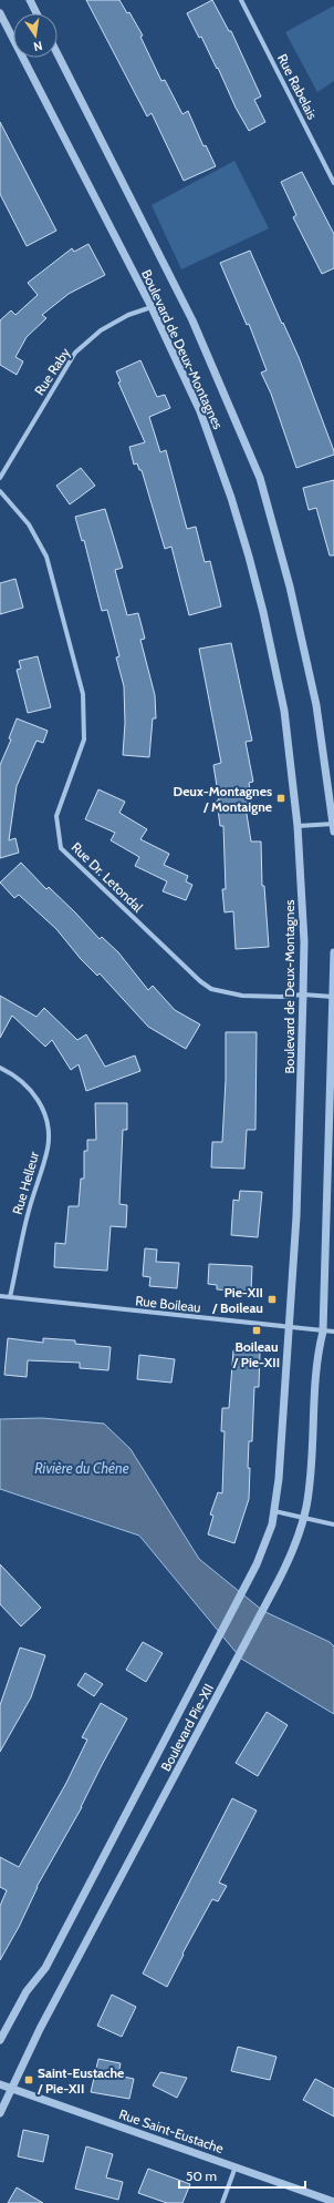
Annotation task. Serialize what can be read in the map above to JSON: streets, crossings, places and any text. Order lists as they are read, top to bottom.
{
  "streets": {
    "street": [
      "Rue Rabelais",
      "Boulevard de Deux-Montagnes",
      "Rue Raby",
      "Rue Dr. Letondal",
      "Rue Helleur",
      "Rue Boileau",
      "Boulevard Pie-XII",
      "Rue Saint-Eustache"
    ]
  },
  "crossings": [
    ["Boulevard de Deux-Montagnes", "Rue Raby"],
    ["Boulevard de Deux-Montagnes", "Rue Dr. Letondal"],
    ["Boulevard de Deux-Montagnes", "Rue Boileau"],
    ["Boulevard de Deux-Montagnes", "Boulevard Pie-XII"],
    ["Rue Helleur", "Rue Boileau"],
    ["Rue Boileau", "Boulevard Pie-XII"],
    ["Boulevard Pie-XII", "Rue Saint-Eustache"]
  ],
  "water": ["Rivière du Chêne"],
  "places": {
    "transit": [
      "Deux-Montagnes / Montaigne",
      "Pie-XII / Boileau",
      "Boileau / Pie-XII",
      "Saint-Eustache / Pie-XII"
    ]
  },
  "scale_bar": "50 m",
  "north": "bottom"
}
